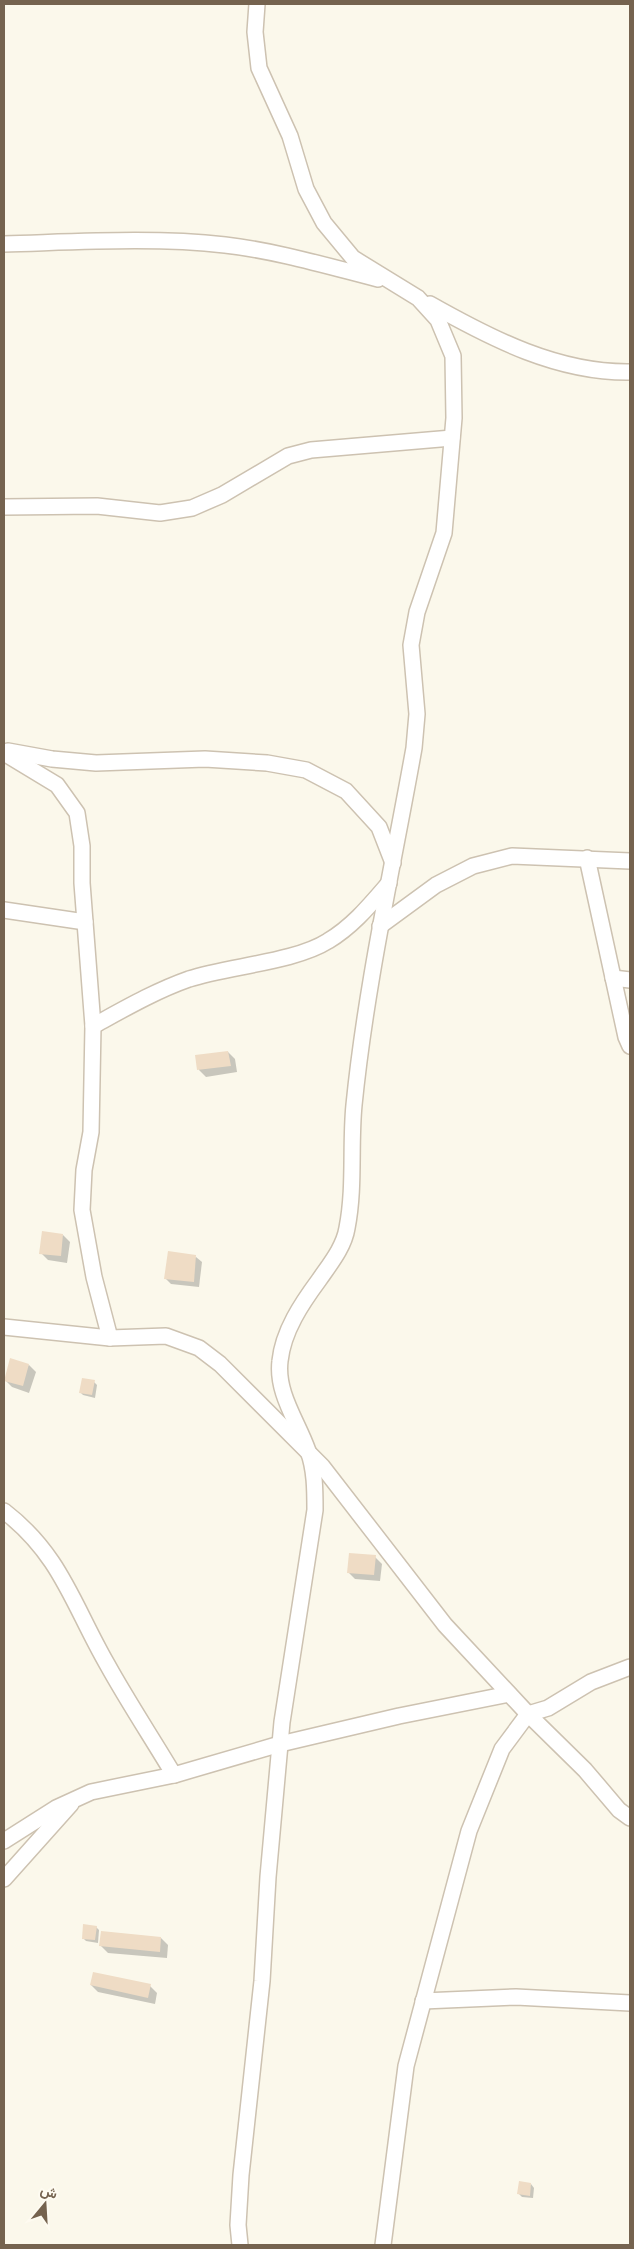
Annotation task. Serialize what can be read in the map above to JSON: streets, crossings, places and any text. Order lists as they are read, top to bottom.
{
  "north": "top"
}
